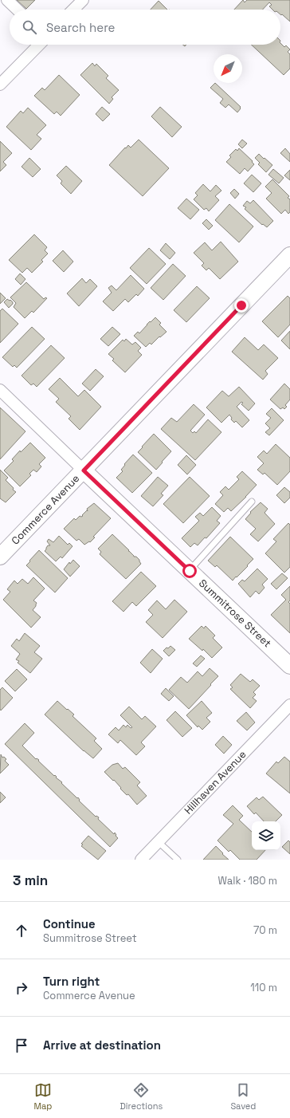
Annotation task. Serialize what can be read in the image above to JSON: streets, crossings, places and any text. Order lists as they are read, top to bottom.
{
  "streets": {
    "street": ["Commerce Avenue", "Summitrose Street", "Hillhaven Avenue"]
  },
  "crossings": [
    ["Commerce Avenue", "Summitrose Street"]
  ],
  "north": "bottom left",
  "page": {
    "search": "Search here",
    "heading": ["3 min", "Walk · 180 m"],
    "list": [
      ["Continue", "Summitrose Street", "70 m"],
      ["Turn right", "Commerce Avenue", "110 m"],
      "Arrive at destination"
    ],
    "nav": ["Map", "Directions", "Saved"]
  }
}
